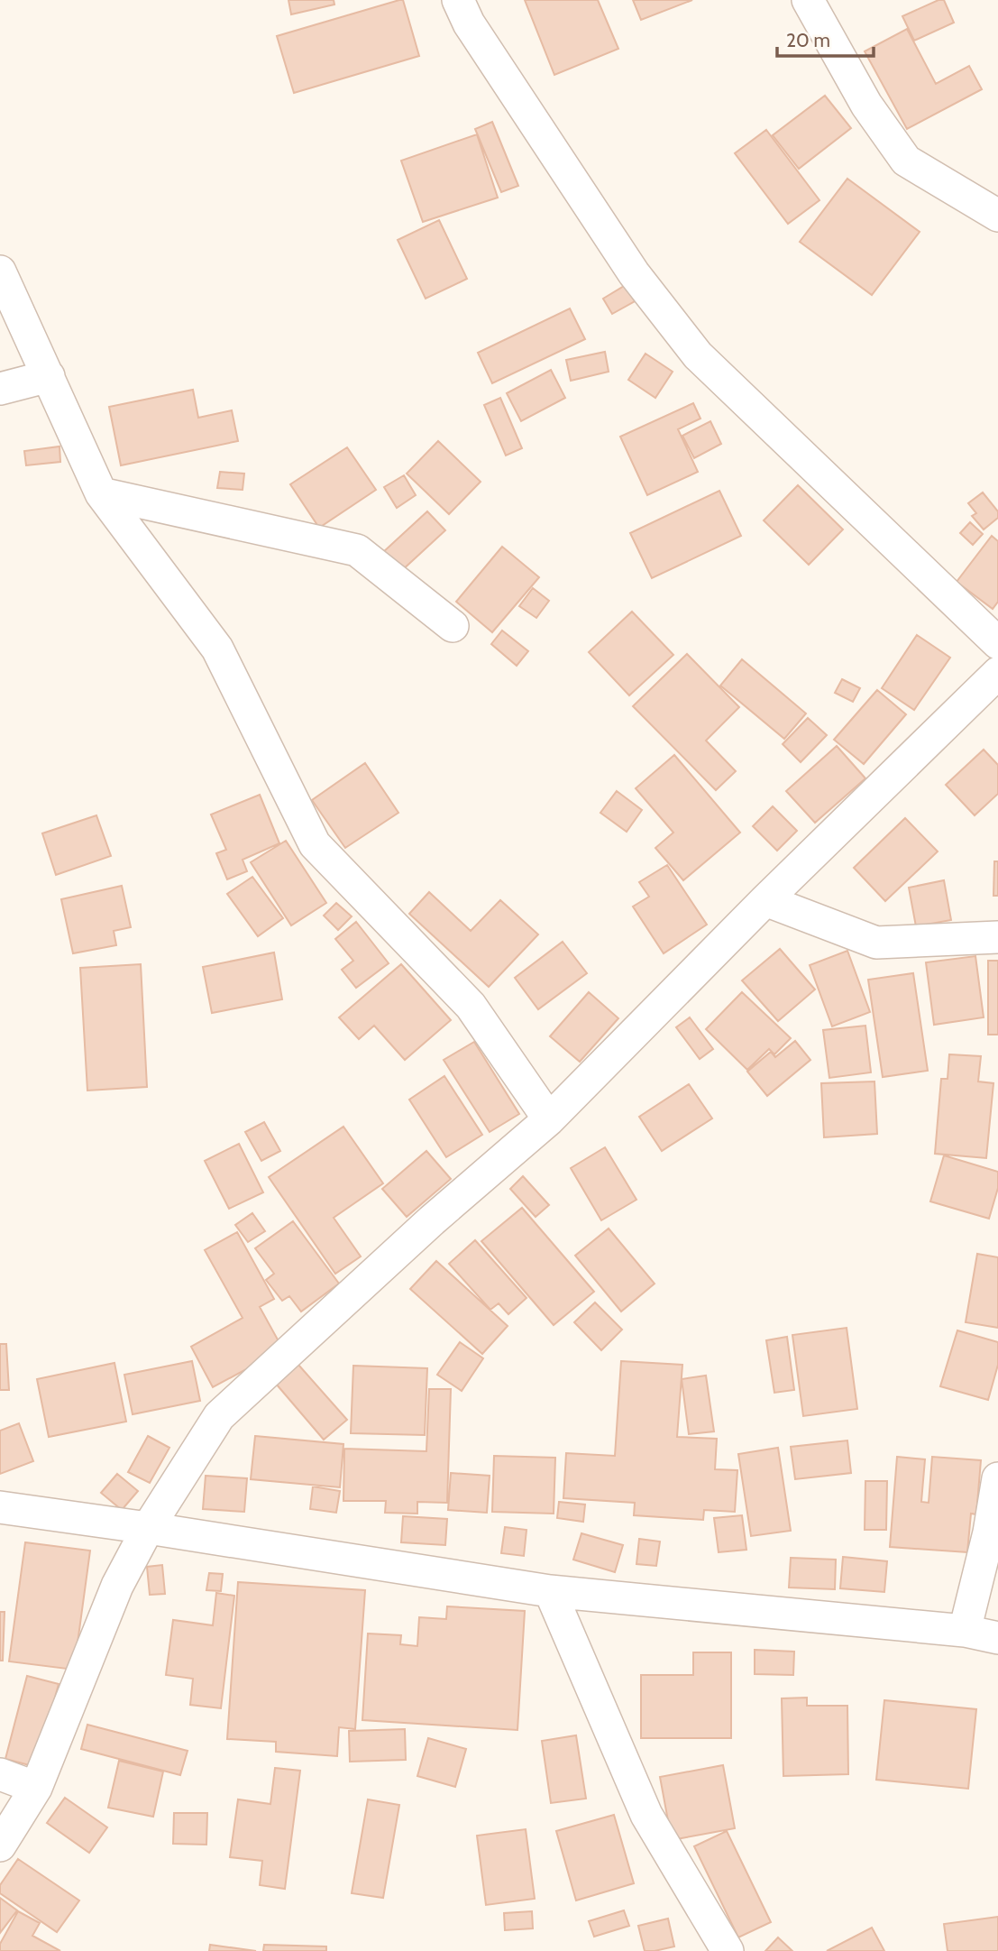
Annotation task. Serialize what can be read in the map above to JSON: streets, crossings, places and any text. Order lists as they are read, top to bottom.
{
  "scale_bar": "20 m"
}
